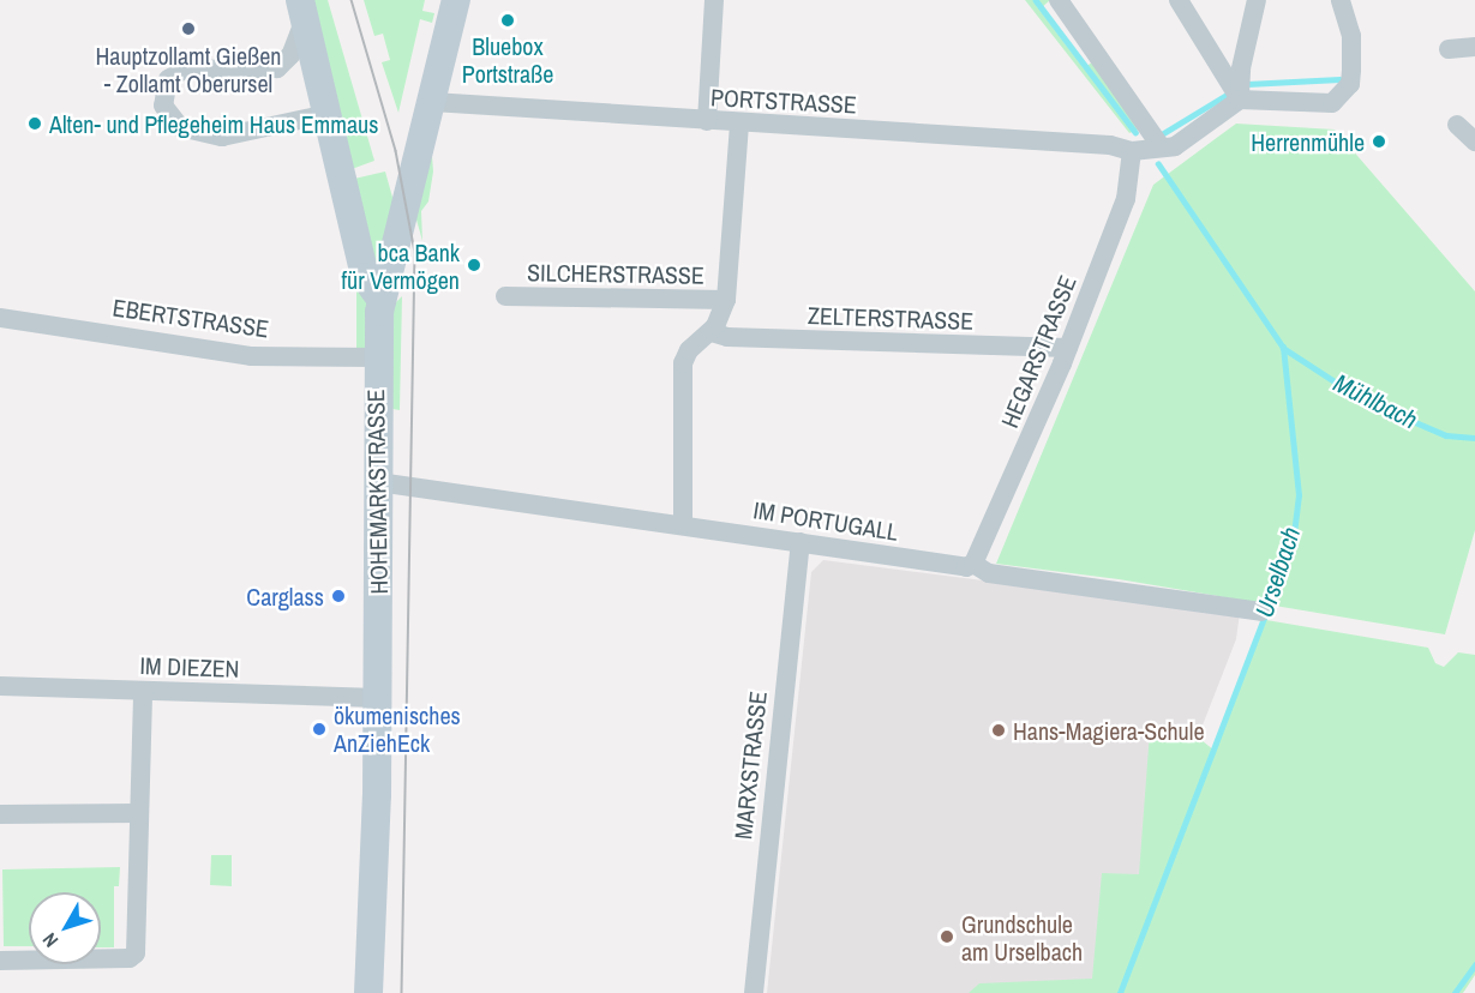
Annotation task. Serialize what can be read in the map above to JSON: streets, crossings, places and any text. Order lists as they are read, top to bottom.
{
  "streets": {
    "street": [
      "PORTSTRASSE",
      "SILCHERSTRASSE",
      "EBERTSTRASSE",
      "ZELTERSTRASSE",
      "HEGARSTRASSE",
      "HOHEMARKSTRASSE",
      "IM PORTUGALL",
      "IM DIEZEN",
      "MARXSTRASSE"
    ]
  },
  "crossings": [
    ["PORTSTRASSE", "SILCHERSTRASSE"],
    ["PORTSTRASSE", "HEGARSTRASSE"],
    ["PORTSTRASSE", "HOHEMARKSTRASSE"],
    ["SILCHERSTRASSE", "ZELTERSTRASSE"],
    ["SILCHERSTRASSE", "IM PORTUGALL"],
    ["EBERTSTRASSE", "HOHEMARKSTRASSE"],
    ["ZELTERSTRASSE", "HEGARSTRASSE"],
    ["HEGARSTRASSE", "IM PORTUGALL"],
    ["HOHEMARKSTRASSE", "IM PORTUGALL"],
    ["HOHEMARKSTRASSE", "IM DIEZEN"],
    ["IM PORTUGALL", "MARXSTRASSE"]
  ],
  "water": ["Mühlbach", "Urselbach"],
  "places": [
    "Bluebox Portstraße",
    "Hauptzollamt Gießen - Zollamt Oberursel",
    "Alten- und Pflegeheim Haus Emmaus",
    "Herrenmühle",
    "bca Bank für Vermögen",
    "Carglass",
    "ökumenisches AnZiehEck",
    "Hans-Magiera-Schule",
    "Grundschule am Urselbach"
  ],
  "north": "bottom left"
}
